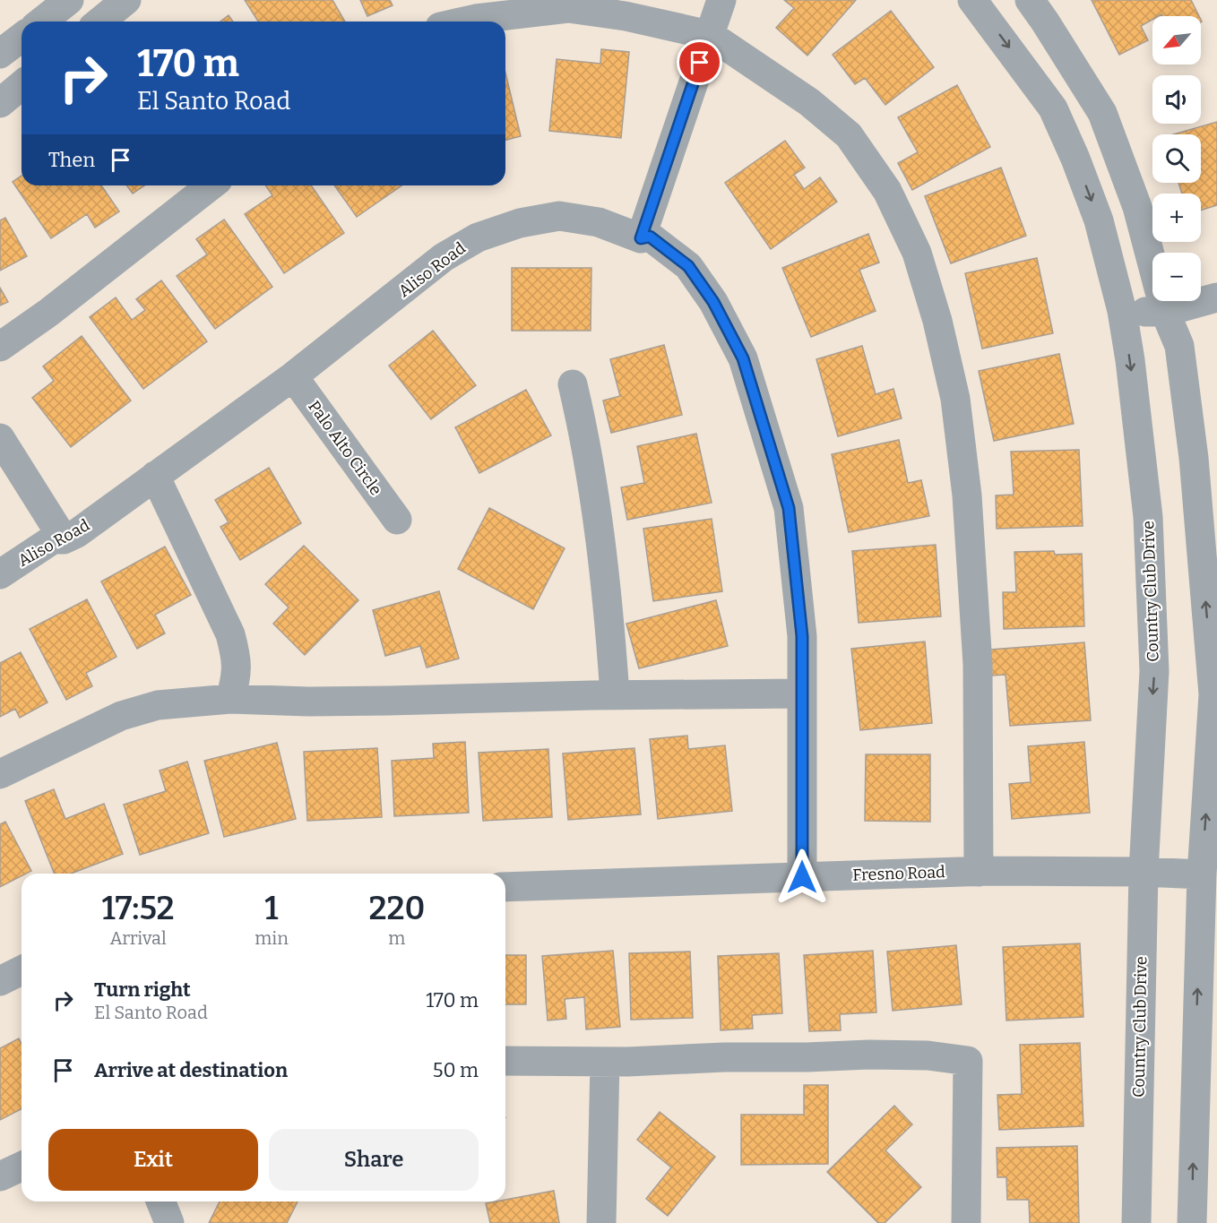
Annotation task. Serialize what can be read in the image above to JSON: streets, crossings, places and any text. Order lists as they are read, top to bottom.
{
  "streets": {
    "street": [
      "Aliso Road",
      "Palo Alto Circle",
      "Country Club Drive",
      "Fresno Road"
    ]
  },
  "crossings": [
    ["Aliso Road", "Palo Alto Circle"],
    ["Aliso Road", "Fresno Road"],
    ["Country Club Drive", "Fresno Road"]
  ],
  "north": "bottom left",
  "page": {
    "map_buttons": ["+", "−"],
    "turn": ["170 m", "El Santo Road"],
    "then": "Then",
    "eta": [
      "17:52",
      "Arrival",
      "1",
      "min",
      "220",
      "m"
    ],
    "list": [
      {
        "name": "Turn right",
        "note": "El Santo Road",
        "value": "170 m"
      },
      {
        "name": "Arrive at destination",
        "value": "50 m"
      }
    ],
    "buttons": ["Exit", "Share"]
  }
}
